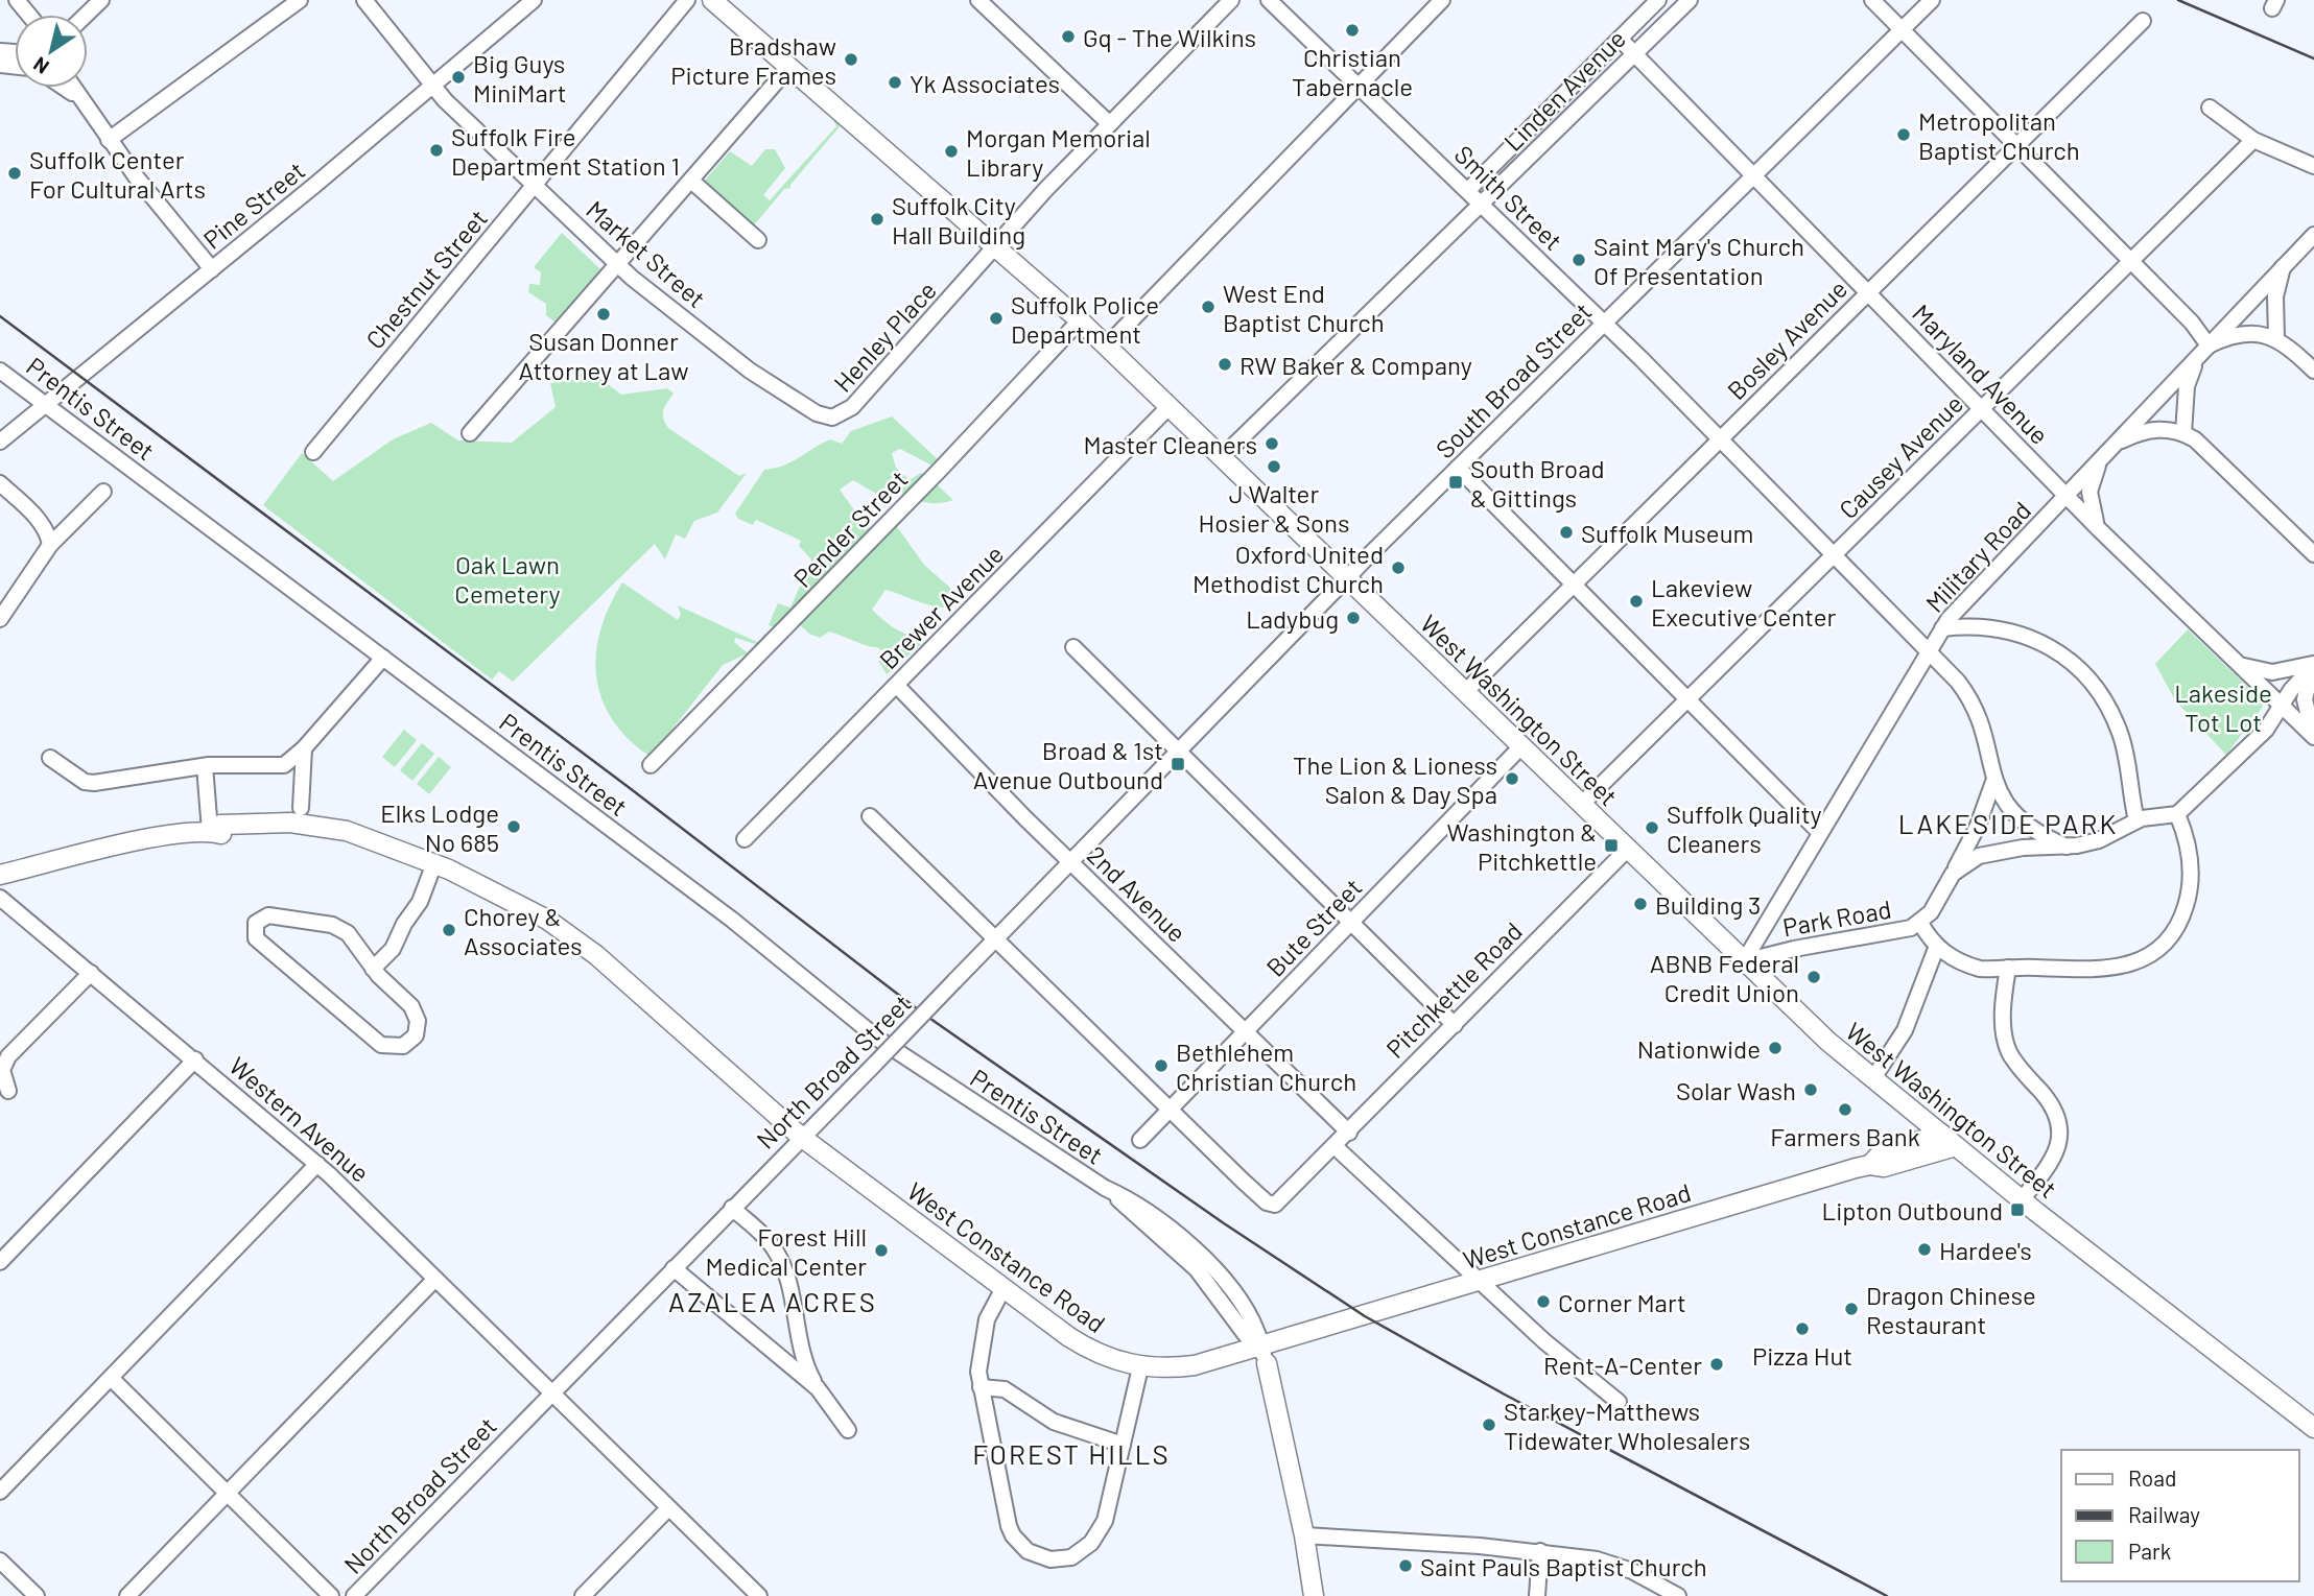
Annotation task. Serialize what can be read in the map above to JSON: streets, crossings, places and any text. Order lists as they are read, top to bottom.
{
  "streets": {
    "main road": ["West Washington Street", "West Constance Road"],
    "street": [
      "Linden Avenue",
      "Smith Street",
      "Pine Street",
      "Market Street",
      "Chestnut Street",
      "Henley Place",
      "Bosley Avenue",
      "Maryland Avenue",
      "South Broad Street",
      "Prentis Street",
      "Causey Avenue",
      "Pender Street",
      "Military Road",
      "Brewer Avenue",
      "2nd Avenue",
      "Park Road",
      "Bute Street",
      "Pitchkettle Road",
      "North Broad Street",
      "Western Avenue"
    ]
  },
  "crossings": [
    ["Linden Avenue", "Smith Street"],
    ["Linden Avenue", "Maryland Avenue"],
    ["Linden Avenue", "West Washington Street"],
    ["Smith Street", "Bosley Avenue"],
    ["Smith Street", "South Broad Street"],
    ["Smith Street", "Causey Avenue"],
    ["Smith Street", "Military Road"],
    ["Pine Street", "Market Street"],
    ["Pine Street", "Prentis Street"],
    ["Market Street", "Chestnut Street"],
    ["Market Street", "Henley Place"],
    ["Henley Place", "West Washington Street"],
    ["Bosley Avenue", "Maryland Avenue"],
    ["Bosley Avenue", "West Washington Street"],
    ["Maryland Avenue", "South Broad Street"],
    ["Maryland Avenue", "Causey Avenue"],
    ["Maryland Avenue", "Military Road"],
    ["South Broad Street", "West Washington Street"],
    ["South Broad Street", "North Broad Street"],
    ["Prentis Street", "West Constance Road"],
    ["Causey Avenue", "West Washington Street"],
    ["Pender Street", "West Washington Street"],
    ["Military Road", "West Washington Street"],
    ["Military Road", "Park Road"],
    ["Brewer Avenue", "West Washington Street"],
    ["Brewer Avenue", "2nd Avenue"],
    ["West Washington Street", "Park Road"],
    ["West Washington Street", "Bute Street"],
    ["West Washington Street", "Pitchkettle Road"],
    ["West Washington Street", "North Broad Street"],
    ["West Washington Street", "West Constance Road"],
    ["2nd Avenue", "Bute Street"],
    ["2nd Avenue", "Pitchkettle Road"],
    ["2nd Avenue", "North Broad Street"],
    ["Bute Street", "Pitchkettle Road"],
    ["North Broad Street", "Western Avenue"],
    ["North Broad Street", "West Constance Road"]
  ],
  "districts": ["LAKESIDE PARK", "AZALEA ACRES", "FOREST HILLS"],
  "parks": ["Oak Lawn Cemetery", "Lakeside Tot Lot"],
  "places": {
    "other": [
      "Christian Tabernacle",
      "Gq - The Wilkins",
      "Bradshaw Picture Frames",
      "Big Guys MiniMart",
      "Yk Associates",
      "Metropolitan Baptist Church",
      "Suffolk Fire Department Station 1",
      "Morgan Memorial Library",
      "Suffolk Center For Cultural Arts",
      "Suffolk City Hall Building",
      "Saint Mary's Church Of Presentation",
      "West End Baptist Church",
      "Susan Donner Attorney at Law",
      "Suffolk Police Department",
      "RW Baker & Company",
      "Master Cleaners",
      "J Walter Hosier & Sons",
      "Suffolk Museum",
      "Oxford United Methodist Church",
      "Lakeview Executive Center",
      "Ladybug",
      "The Lion & Lioness Salon & Day Spa",
      "Elks Lodge No 685",
      "Suffolk Quality Cleaners",
      "Building 3",
      "Chorey & Associates",
      "ABNB Federal Credit Union",
      "Nationwide",
      "Bethlehem Christian Church",
      "Solar Wash",
      "Farmers Bank",
      "Hardee's",
      "Forest Hill Medical Center",
      "Corner Mart",
      "Dragon Chinese Restaurant",
      "Pizza Hut",
      "Rent-A-Center",
      "Starkey-Matthews Tidewater Wholesalers",
      "Saint Pauls Baptist Church"
    ],
    "transit": [
      "South Broad & Gittings",
      "Broad & 1st Avenue Outbound",
      "Washington & Pitchkettle",
      "Lipton Outbound"
    ]
  },
  "legend": ["Road", "Railway", "Park"],
  "north": "bottom left"
}
